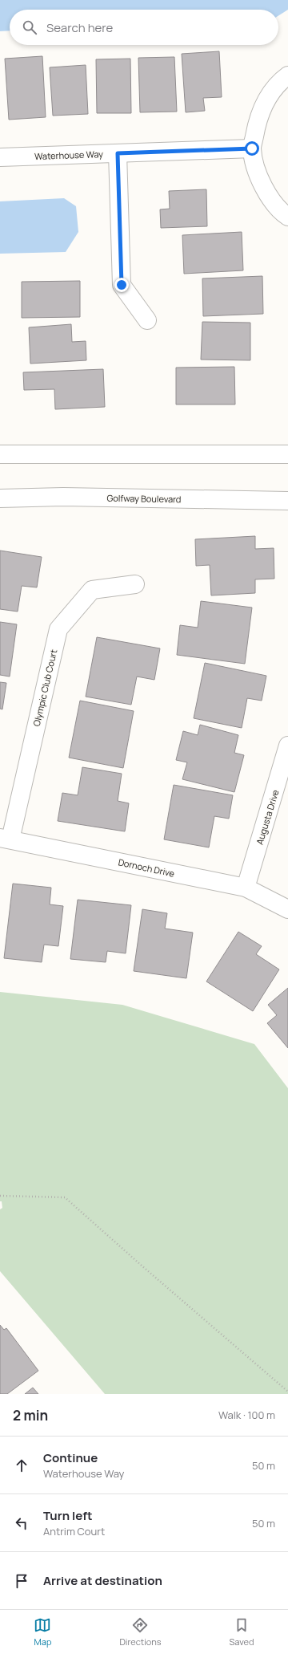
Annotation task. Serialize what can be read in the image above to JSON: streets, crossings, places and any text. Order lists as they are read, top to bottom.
{
  "streets": {
    "street": [
      "Waterhouse Way",
      "Golfway Boulevard",
      "Olympic Club Court",
      "Augusta Drive",
      "Dornoch Drive"
    ]
  },
  "crossings": [
    ["Olympic Club Court", "Dornoch Drive"],
    ["Augusta Drive", "Dornoch Drive"]
  ],
  "page": {
    "search": "Search here",
    "heading": ["2 min", "Walk · 100 m"],
    "list": [
      ["Continue", "Waterhouse Way", "50 m"],
      ["Turn left", "Antrim Court", "50 m"],
      "Arrive at destination"
    ],
    "nav": ["Map", "Directions", "Saved"]
  }
}
